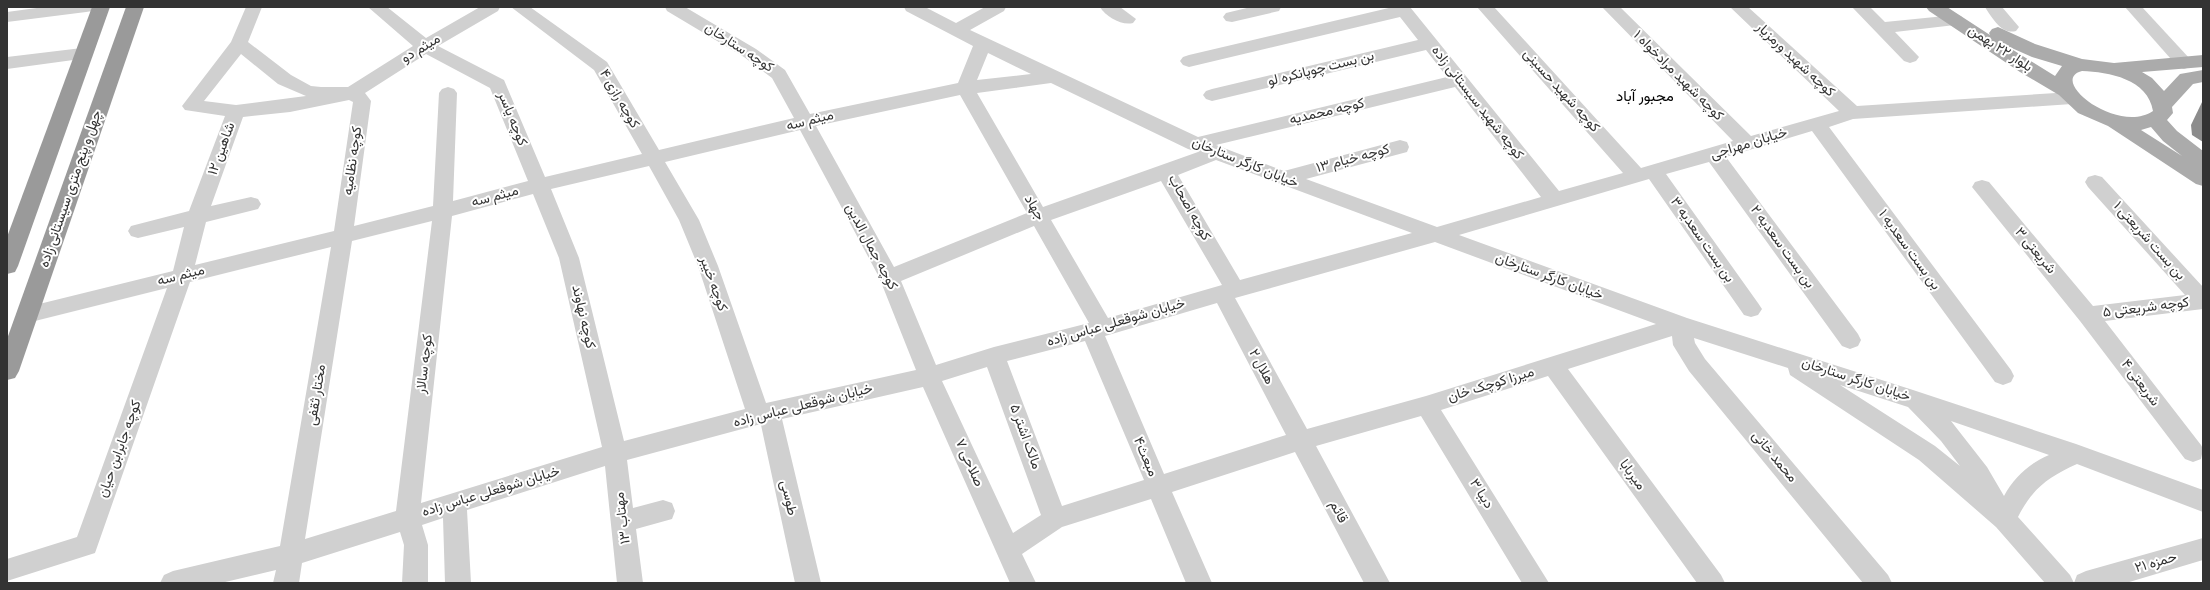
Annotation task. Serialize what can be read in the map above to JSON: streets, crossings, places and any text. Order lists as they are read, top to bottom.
{
  "streets": {
    "highway": ["چهل و پنج متری سیستانی زاده"],
    "main road": ["بلوار ۲۲ بهمن"],
    "street": [
      "کوچه ستارخان",
      "میثم دو",
      "کوچه شهید ورمزیار",
      "بن بست چوپانکره لو",
      "۱ کوچه شهید مرادخواه",
      "کوچه شهید حسینی",
      "کوچه رازی ۴",
      "کوچه شهید سیستانی زاده",
      "کوچه محمدیه",
      "کوچه یاسر",
      "میثم سه",
      "خیابان مهراجی",
      "شاهین ۱۲",
      "کوچه خیام ۱۳",
      "کوچه نظامیه",
      "خیابان کارگر ستارخان",
      "جهاد",
      "کوچه اصحاب",
      "بن بست سعدیه ۳",
      "بن بست شریعتی ۱",
      "کوچه جمال الدین",
      "بن بست سعدیه ۲",
      "بن بست سعدیه ۱",
      "شریعتی ۳",
      "کوچه خیبر",
      "۵ کوچه شریعتی",
      "کوچه نهاوند",
      "خیابان شوقعلی عباس زاده",
      "کوچه سالار",
      "هلال ۲",
      "شریعتی ۴",
      "میرزا کوچک خان",
      "مختار ثقفی",
      "مالک اشتر ۵",
      "کوچه جابرابن حیان",
      "مبعث۴",
      "محمد خانی",
      "صلاحی ۷",
      "میربابا",
      "دیبا ۳",
      "طوسی",
      "قائم",
      "مهتاب ۱۳",
      "حمزه ۲۱"
    ]
  },
  "crossings": [
    ["کوچه ستارخان", "میثم سه"],
    ["کوچه ستارخان", "کوچه جمال الدین"],
    ["میثم دو", "کوچه یاسر"],
    ["میثم دو", "شاهین ۱۲"],
    ["میثم دو", "کوچه نظامیه"],
    ["بلوار ۲۲ بهمن", "خیابان مهراجی"],
    ["کوچه شهید ورمزیار", "خیابان مهراجی"],
    ["بن بست چوپانکره لو", "کوچه شهید سیستانی زاده"],
    ["۱ کوچه شهید مرادخواه", "خیابان مهراجی"],
    ["کوچه شهید حسینی", "خیابان مهراجی"],
    ["کوچه شهید حسینی", "بن بست سعدیه ۳"],
    ["کوچه رازی ۴", "میثم سه"],
    ["کوچه رازی ۴", "کوچه خیبر"],
    ["کوچه شهید سیستانی زاده", "کوچه محمدیه"],
    ["کوچه شهید سیستانی زاده", "خیابان مهراجی"],
    ["کوچه محمدیه", "خیابان کارگر ستارخان"],
    ["کوچه یاسر", "میثم سه"],
    ["کوچه یاسر", "کوچه نهاوند"],
    ["میثم سه", "شاهین ۱۲"],
    ["میثم سه", "کوچه نظامیه"],
    ["میثم سه", "خیابان کارگر ستارخان"],
    ["میثم سه", "چهل و پنج متری سیستانی زاده"],
    ["میثم سه", "جهاد"],
    ["میثم سه", "کوچه جمال الدین"],
    ["میثم سه", "کوچه خیبر"],
    ["میثم سه", "کوچه نهاوند"],
    ["میثم سه", "کوچه سالار"],
    ["میثم سه", "مختار ثقفی"],
    ["میثم سه", "کوچه جابرابن حیان"],
    ["خیابان مهراجی", "خیابان کارگر ستارخان"],
    ["خیابان مهراجی", "بن بست سعدیه ۳"],
    ["خیابان مهراجی", "بن بست سعدیه ۲"],
    ["خیابان مهراجی", "بن بست سعدیه ۱"],
    ["خیابان مهراجی", "خیابان شوقعلی عباس زاده"],
    ["شاهین ۱۲", "کوچه نظامیه"],
    ["شاهین ۱۲", "کوچه جابرابن حیان"],
    ["کوچه خیام ۱۳", "خیابان کارگر ستارخان"],
    ["کوچه نظامیه", "مختار ثقفی"],
    ["خیابان کارگر ستارخان", "کوچه اصحاب"],
    ["خیابان کارگر ستارخان", "خیابان شوقعلی عباس زاده"],
    ["خیابان کارگر ستارخان", "میرزا کوچک خان"],
    ["خیابان کارگر ستارخان", "محمد خانی"],
    ["جهاد", "خیابان شوقعلی عباس زاده"],
    ["جهاد", "مبعث۴"],
    ["کوچه اصحاب", "خیابان شوقعلی عباس زاده"],
    ["کوچه اصحاب", "هلال ۲"],
    ["بن بست شریعتی ۱", "۵ کوچه شریعتی"],
    ["کوچه جمال الدین", "خیابان شوقعلی عباس زاده"],
    ["کوچه جمال الدین", "صلاحی ۷"],
    ["شریعتی ۳", "۵ کوچه شریعتی"],
    ["شریعتی ۳", "شریعتی ۴"],
    ["کوچه خیبر", "خیابان شوقعلی عباس زاده"],
    ["کوچه خیبر", "طوسی"],
    ["۵ کوچه شریعتی", "شریعتی ۴"],
    ["کوچه نهاوند", "خیابان شوقعلی عباس زاده"],
    ["کوچه نهاوند", "مهتاب ۱۳"],
    ["خیابان شوقعلی عباس زاده", "کوچه سالار"],
    ["خیابان شوقعلی عباس زاده", "هلال ۲"],
    ["خیابان شوقعلی عباس زاده", "مختار ثقفی"],
    ["خیابان شوقعلی عباس زاده", "مالک اشتر ۵"],
    ["خیابان شوقعلی عباس زاده", "مبعث۴"],
    ["خیابان شوقعلی عباس زاده", "صلاحی ۷"],
    ["خیابان شوقعلی عباس زاده", "طوسی"],
    ["خیابان شوقعلی عباس زاده", "مهتاب ۱۳"],
    ["هلال ۲", "میرزا کوچک خان"],
    ["هلال ۲", "قائم"],
    ["میرزا کوچک خان", "مالک اشتر ۵"],
    ["میرزا کوچک خان", "مبعث۴"],
    ["میرزا کوچک خان", "محمد خانی"],
    ["میرزا کوچک خان", "صلاحی ۷"],
    ["میرزا کوچک خان", "میربابا"],
    ["میرزا کوچک خان", "دیبا ۳"],
    ["میرزا کوچک خان", "قائم"]
  ],
  "districts": ["مجبور آباد"]
}
